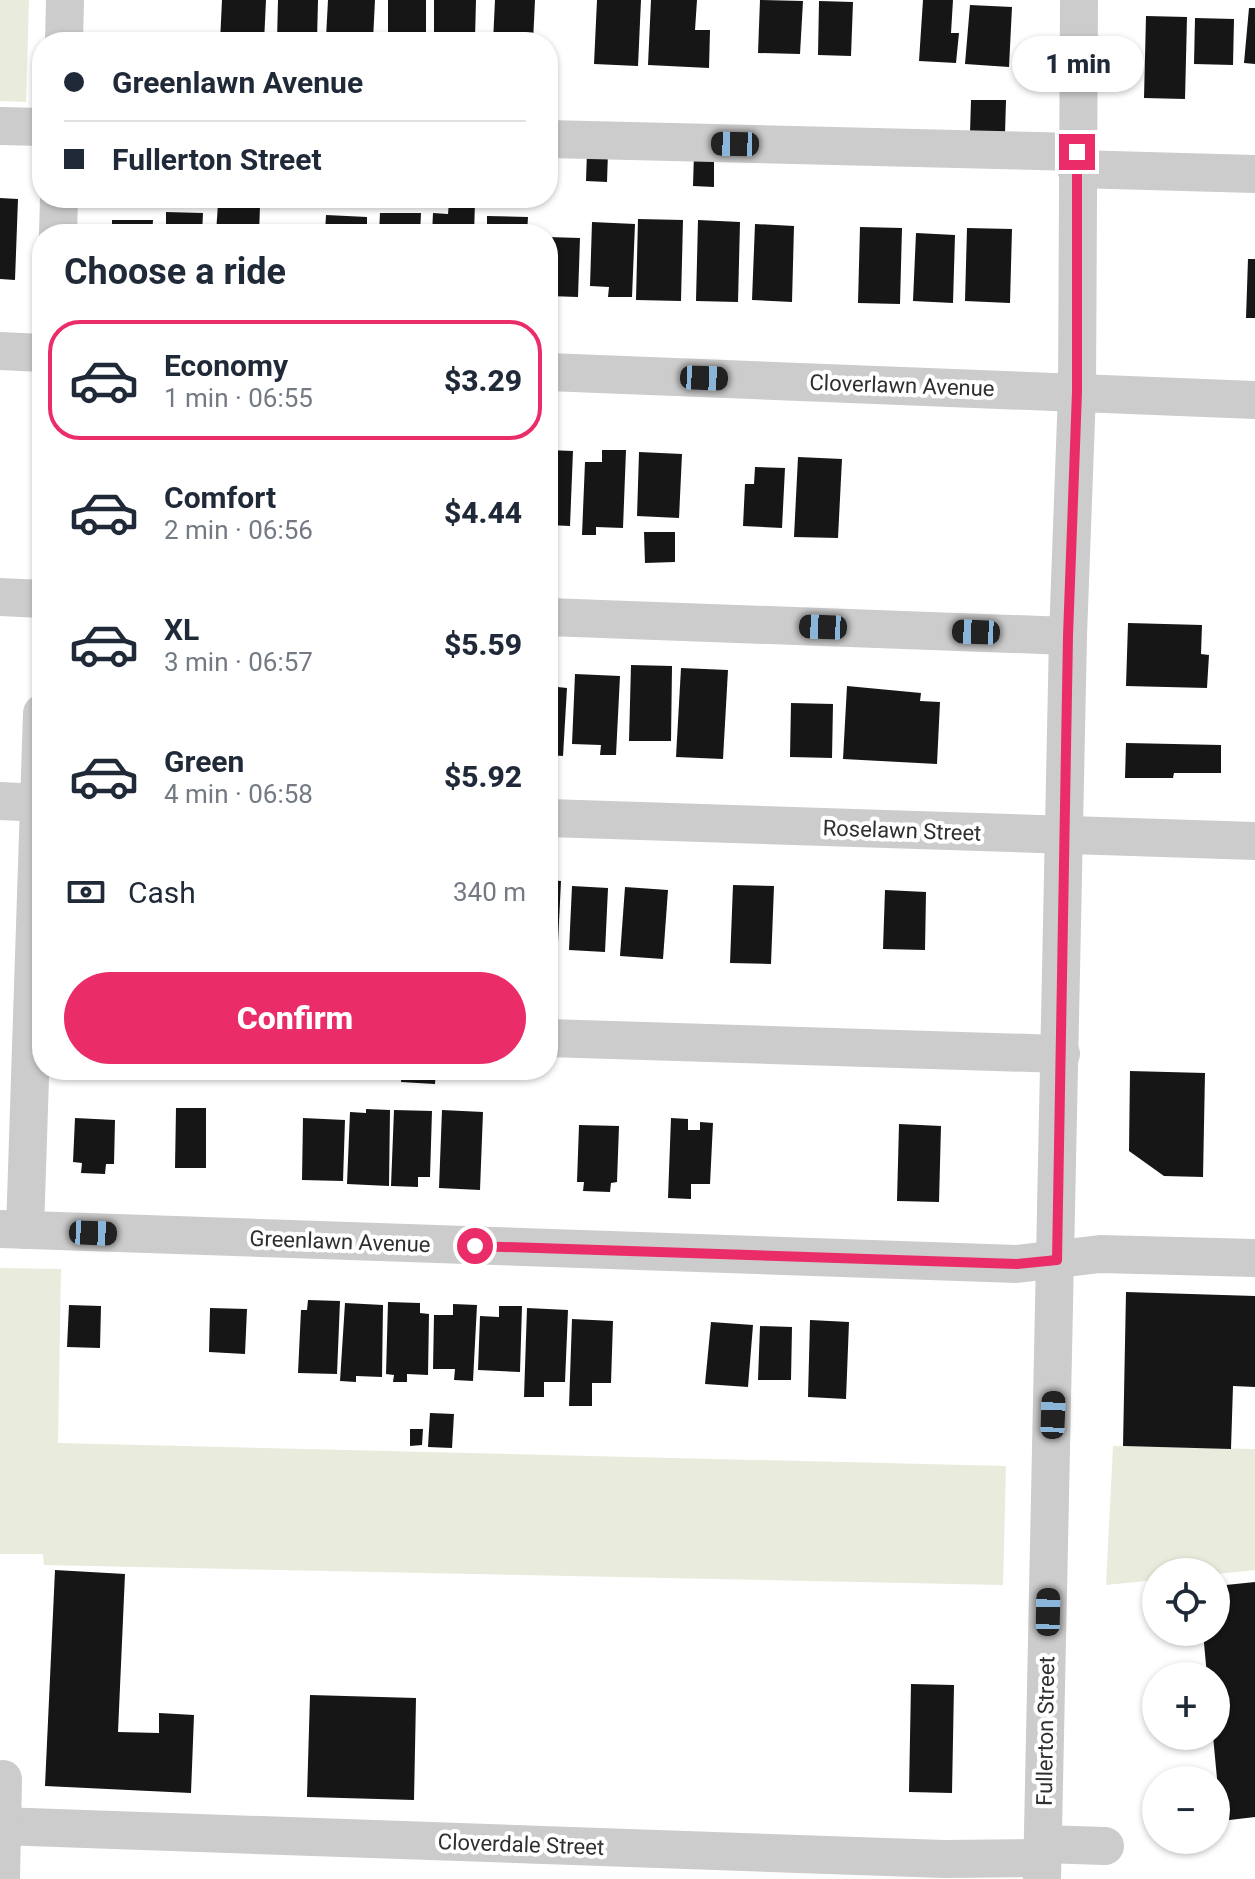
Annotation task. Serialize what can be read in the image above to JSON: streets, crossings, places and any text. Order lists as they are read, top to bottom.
{
  "streets": {
    "street": [
      "Cloverlawn Avenue",
      "Roselawn Street",
      "Greenlawn Avenue",
      "Fullerton Street",
      "Cloverdale Street"
    ]
  },
  "crossings": [
    ["Cloverlawn Avenue", "Fullerton Street"],
    ["Roselawn Street", "Fullerton Street"],
    ["Greenlawn Avenue", "Fullerton Street"],
    ["Fullerton Street", "Cloverdale Street"]
  ],
  "page": {
    "banner": ["Greenlawn Avenue", "Fullerton Street"],
    "bubble": "1 min",
    "heading": "Choose a ride",
    "list": [
      {
        "name": "Economy",
        "note": "1 min · 06:55",
        "value": "$3.29"
      },
      {
        "name": "Comfort",
        "note": "2 min · 06:56",
        "value": "$4.44"
      },
      {
        "name": "XL",
        "note": "3 min · 06:57",
        "value": "$5.59"
      },
      {
        "name": "Green",
        "note": "4 min · 06:58",
        "value": "$5.92"
      }
    ],
    "pay": ["Cash", "340 m"],
    "buttons": "Confirm",
    "map_buttons": ["+", "−"]
  }
}
